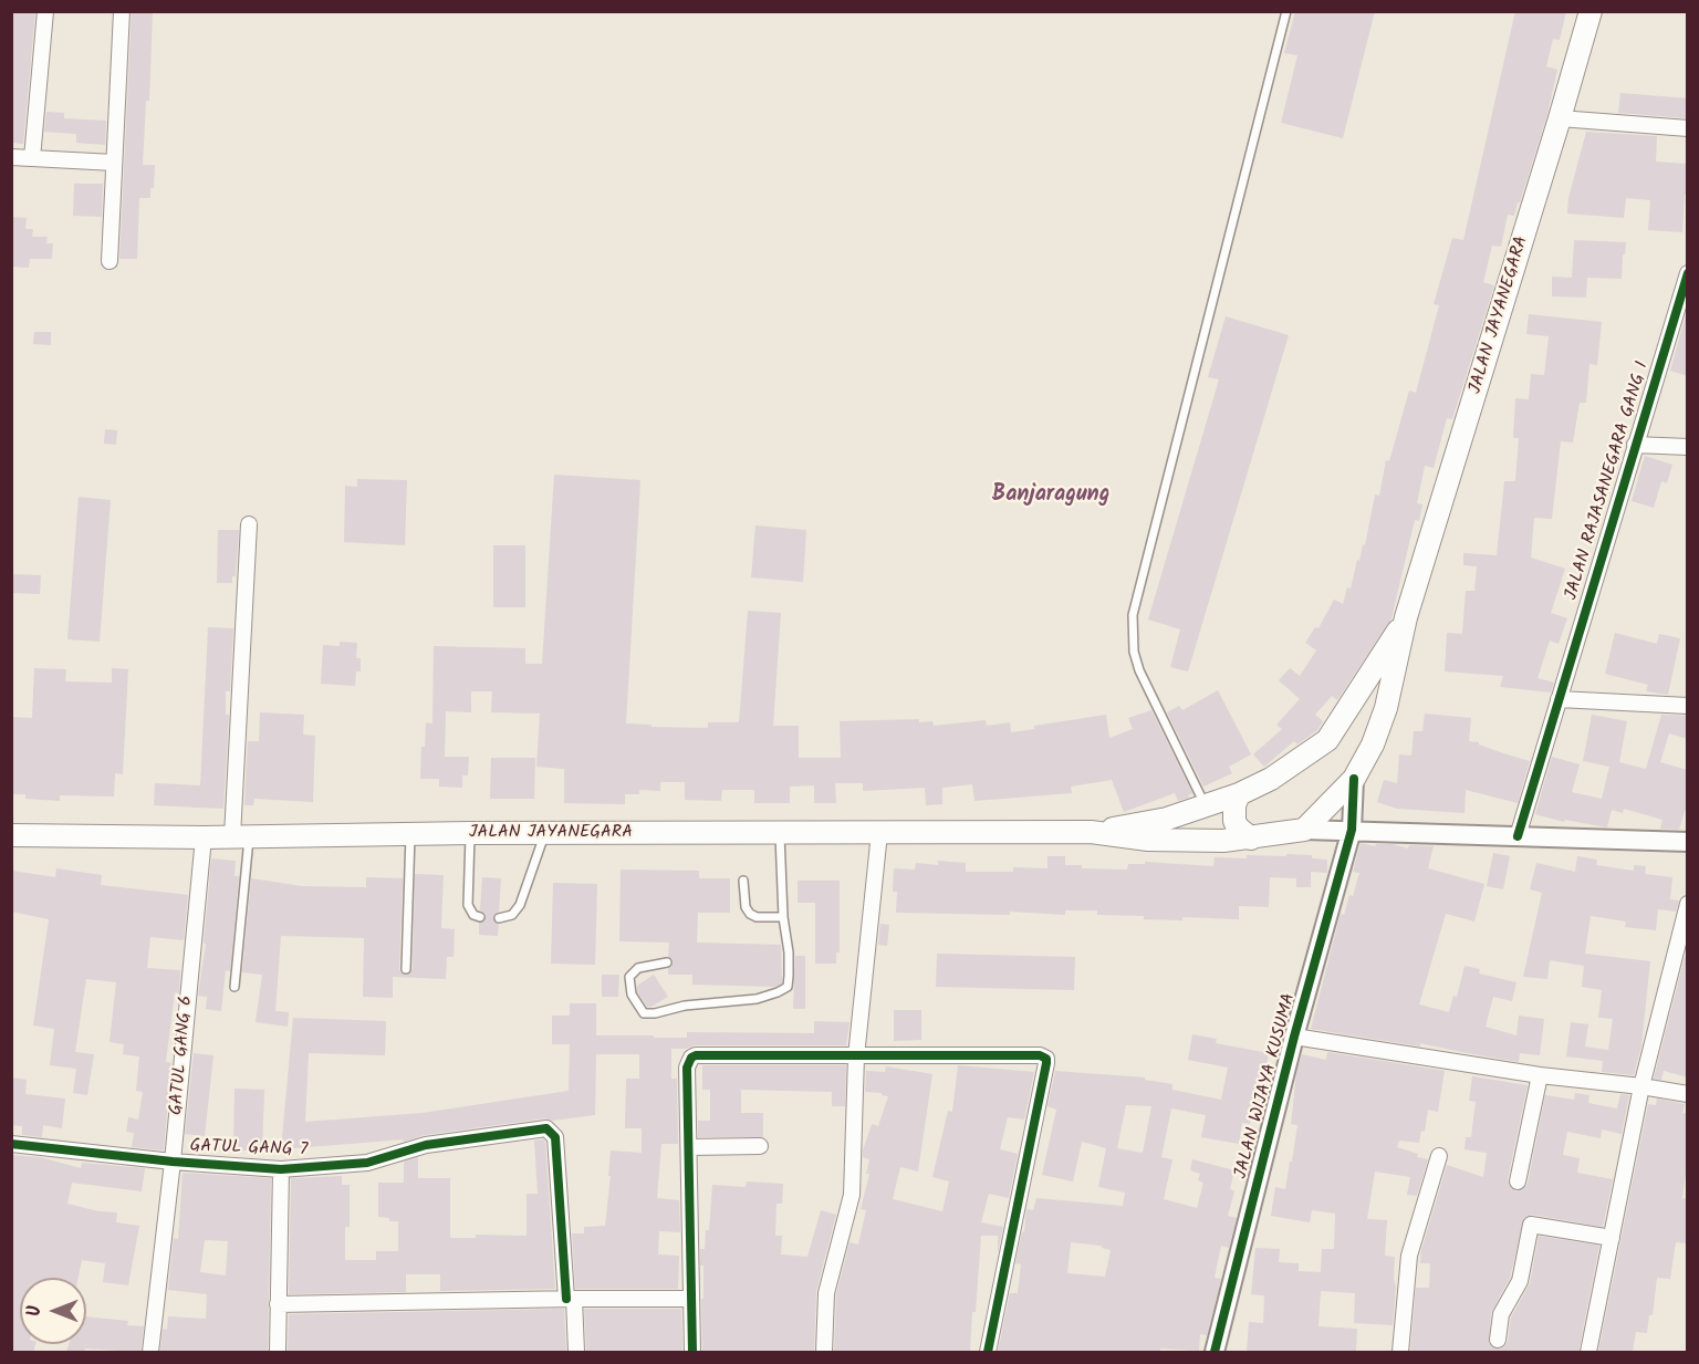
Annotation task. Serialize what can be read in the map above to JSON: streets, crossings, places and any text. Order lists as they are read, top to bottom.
{
  "streets": {
    "main road": ["JALAN JAYANEGARA"],
    "street": [
      "JALAN RAJASANEGARA GANG I",
      "GATUL GANG 6",
      "JALAN WIJAYA KUSUMA",
      "GATUL GANG 7"
    ]
  },
  "crossings": [
    ["JALAN JAYANEGARA", "GATUL GANG 6"],
    ["JALAN JAYANEGARA", "JALAN WIJAYA KUSUMA"],
    ["GATUL GANG 6", "GATUL GANG 7"]
  ],
  "districts": ["Banjaragung"],
  "north": "left"
}
